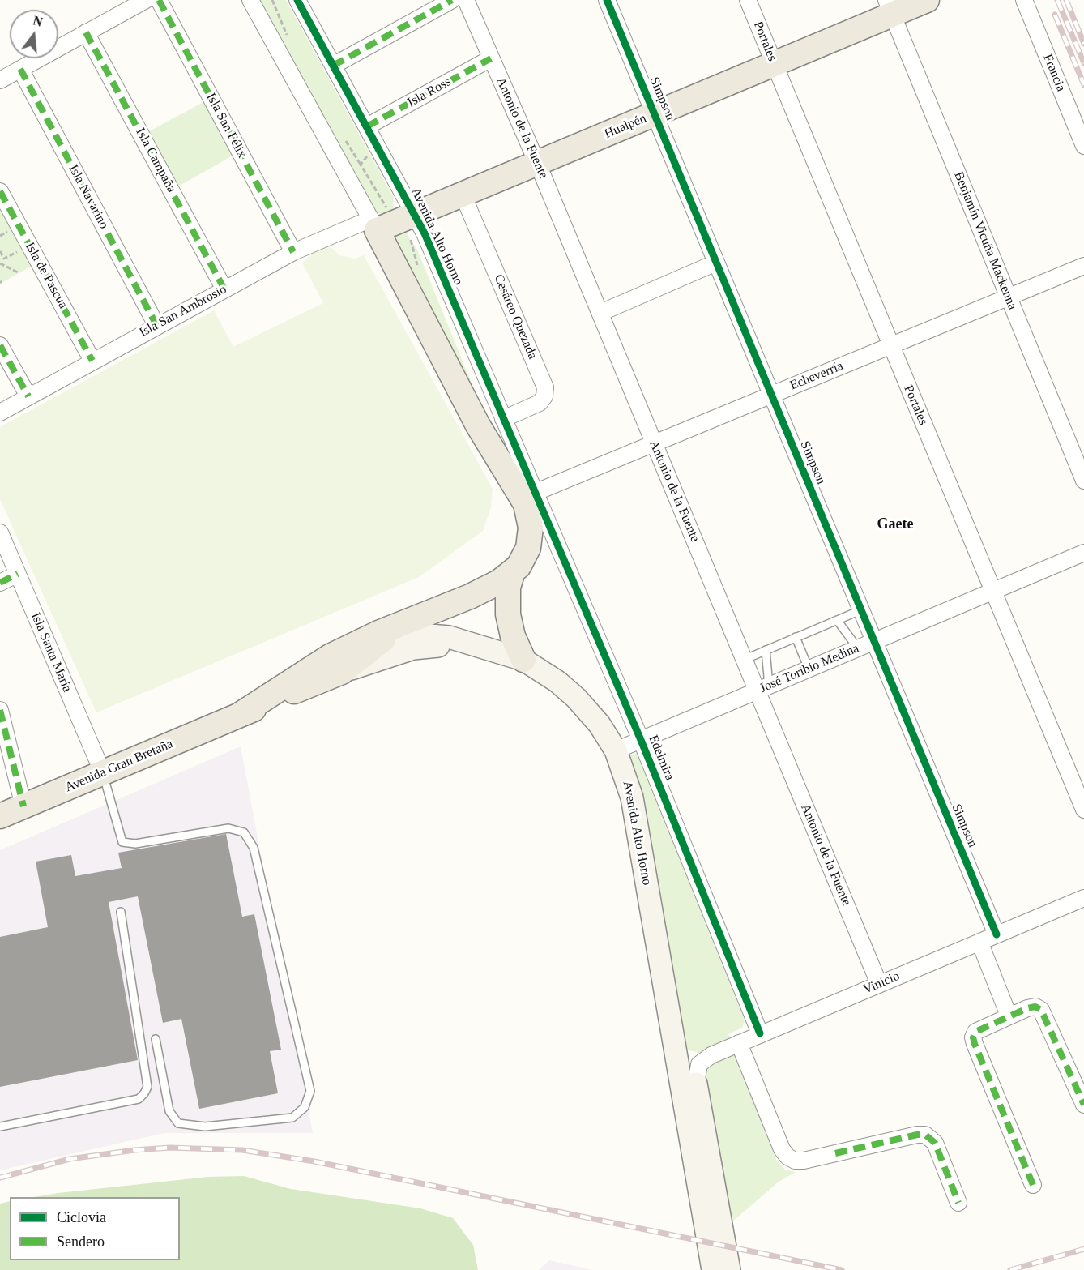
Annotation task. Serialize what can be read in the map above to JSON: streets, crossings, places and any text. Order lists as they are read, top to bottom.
{
  "streets": {
    "main road": ["Hualpén", "Avenida Alto Horno", "Avenida Gran Bretaña"],
    "street": [
      "Portales",
      "Francia",
      "Isla Ross",
      "Simpson",
      "Isla San Félix",
      "Antonio de la Fuente",
      "Isla Campaña",
      "Isla Navarino",
      "Benjamín Vicuña Mackenna",
      "Isla de Pascua",
      "Isla San Ambrosio",
      "Cesáreo Quezada",
      "Echeverría",
      "Isla Santa María",
      "José Toribio Medina",
      "Edelmira",
      "Vinicio"
    ]
  },
  "crossings": [
    ["Portales", "Hualpén"],
    ["Portales", "Echeverría"],
    ["Portales", "José Toribio Medina"],
    ["Isla Ross", "Antonio de la Fuente"],
    ["Isla Ross", "Avenida Alto Horno"],
    ["Simpson", "Hualpén"],
    ["Simpson", "Echeverría"],
    ["Simpson", "José Toribio Medina"],
    ["Simpson", "Vinicio"],
    ["Isla San Félix", "Isla San Ambrosio"],
    ["Hualpén", "Antonio de la Fuente"],
    ["Hualpén", "Avenida Alto Horno"],
    ["Hualpén", "Benjamín Vicuña Mackenna"],
    ["Hualpén", "Isla San Ambrosio"],
    ["Hualpén", "Cesáreo Quezada"],
    ["Antonio de la Fuente", "Echeverría"],
    ["Antonio de la Fuente", "José Toribio Medina"],
    ["Antonio de la Fuente", "Vinicio"],
    ["Isla Campaña", "Isla San Ambrosio"],
    ["Isla Navarino", "Isla San Ambrosio"],
    ["Avenida Alto Horno", "Isla San Ambrosio"],
    ["Avenida Alto Horno", "Cesáreo Quezada"],
    ["Avenida Alto Horno", "Echeverría"],
    ["Avenida Alto Horno", "José Toribio Medina"],
    ["Avenida Alto Horno", "Edelmira"],
    ["Avenida Alto Horno", "Avenida Gran Bretaña"],
    ["Avenida Alto Horno", "Vinicio"],
    ["Benjamín Vicuña Mackenna", "Echeverría"],
    ["Isla de Pascua", "Isla San Ambrosio"],
    ["Echeverría", "Edelmira"],
    ["Isla Santa María", "Avenida Gran Bretaña"],
    ["José Toribio Medina", "Edelmira"],
    ["Edelmira", "Vinicio"]
  ],
  "districts": ["Gaete"],
  "legend": ["Ciclovía", "Sendero"],
  "north": "top"
}
